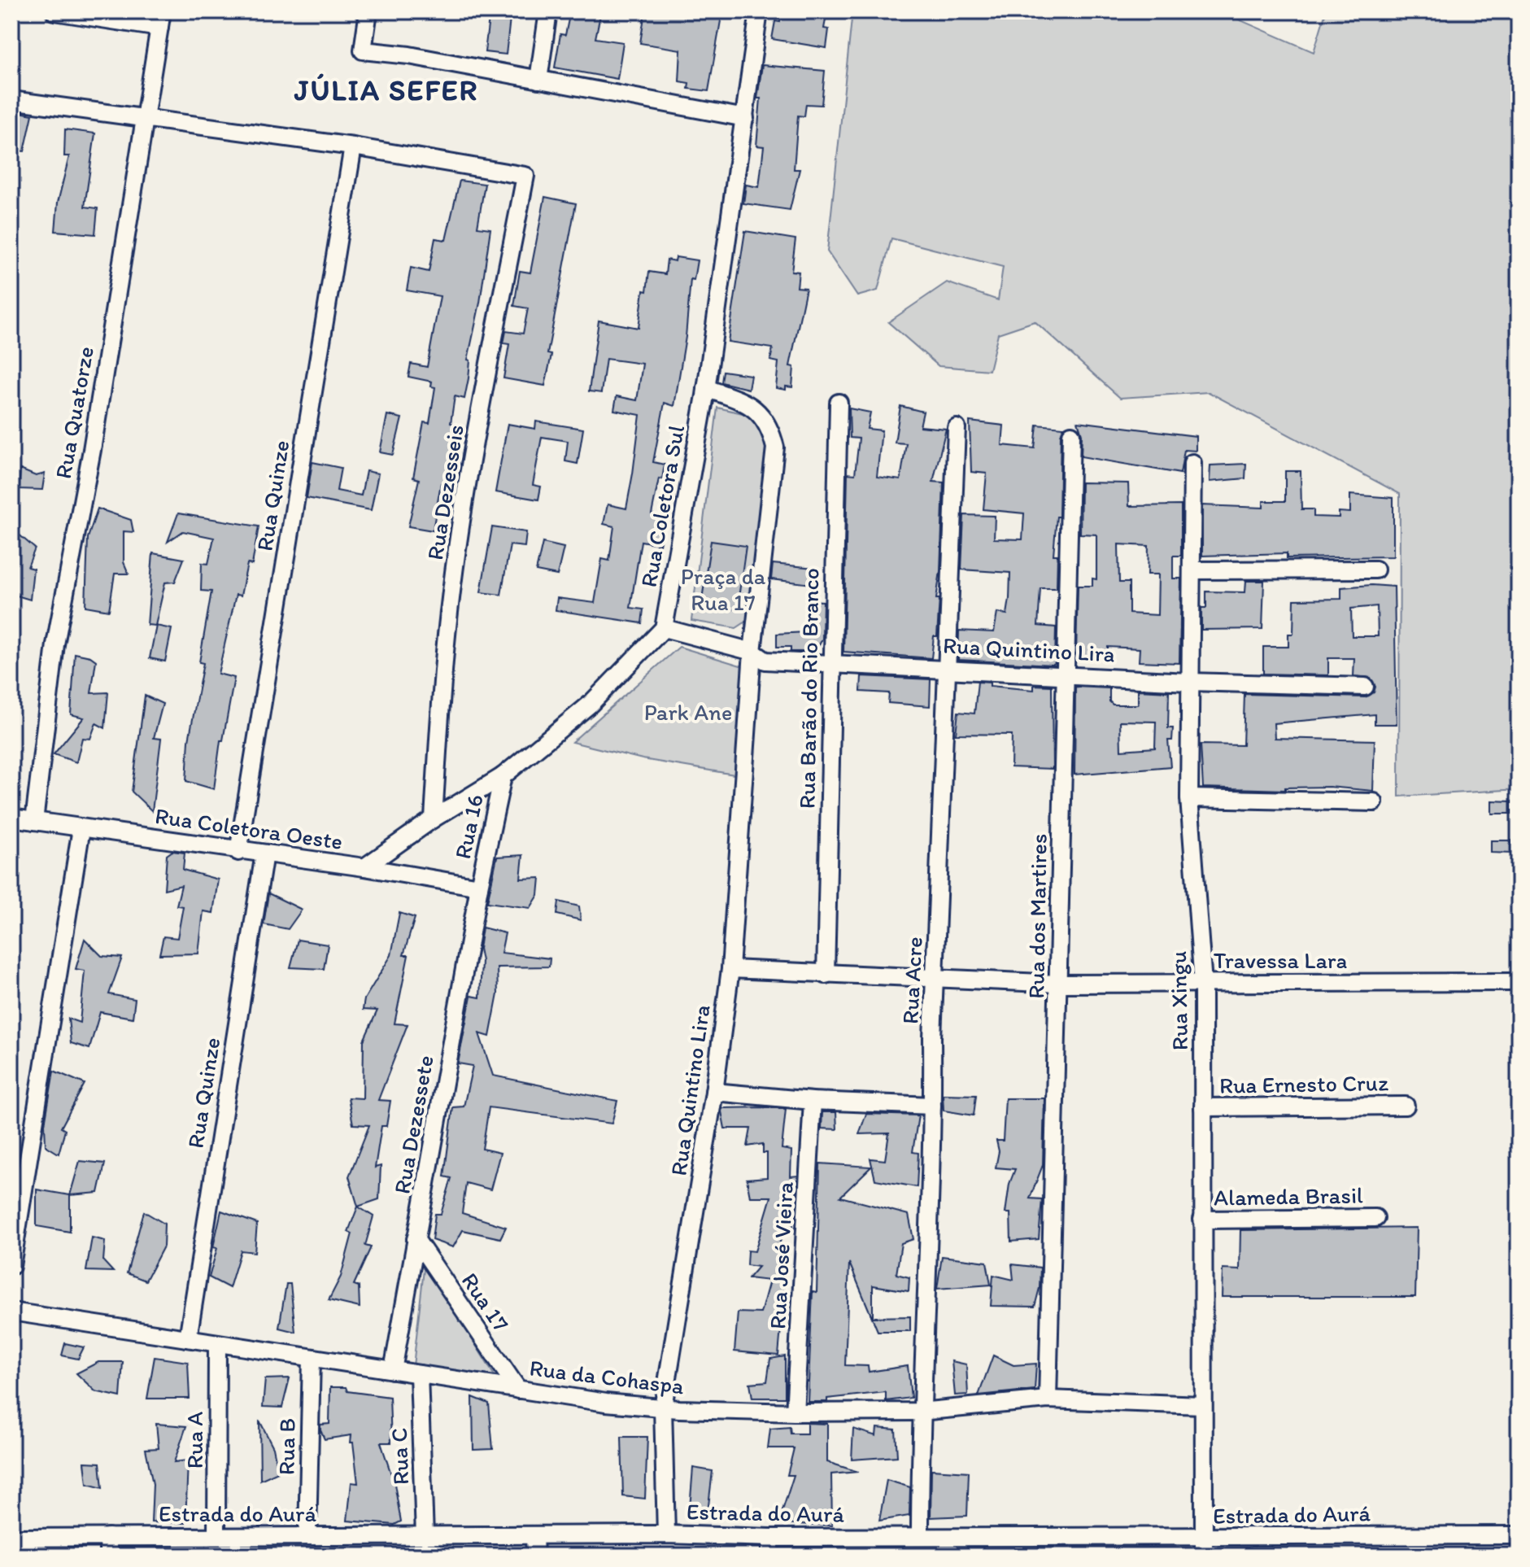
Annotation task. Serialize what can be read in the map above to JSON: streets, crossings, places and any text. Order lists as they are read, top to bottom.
{
  "streets": {
    "street": [
      "Rua Quatorze",
      "Rua Dezesseis",
      "Rua Quinze",
      "Rua Coletora Sul",
      "Rua Quintino Lira",
      "Rua Barão do Rio Branco",
      "Rua 16",
      "Rua Coletora Oeste",
      "Rua dos Martires",
      "Travessa Lara",
      "Rua Acre",
      "Rua Xingu",
      "Rua Ernesto Cruz",
      "Rua Dezessete",
      "Alameda Brasil",
      "Rua José Vieira",
      "Rua 17",
      "Rua da Cohaspa",
      "Rua A",
      "Rua B",
      "Rua C",
      "Estrada do Aurá"
    ]
  },
  "crossings": [
    ["Rua Quatorze", "Rua Coletora Oeste"],
    ["Rua Dezesseis", "Rua Quinze"],
    ["Rua Quinze", "Rua Coletora Oeste"],
    ["Rua Quinze", "Rua da Cohaspa"],
    ["Rua Coletora Sul", "Rua Quintino Lira"],
    ["Rua Quintino Lira", "Rua Barão do Rio Branco"],
    ["Rua Quintino Lira", "Rua dos Martires"],
    ["Rua Quintino Lira", "Travessa Lara"],
    ["Rua Quintino Lira", "Rua Acre"],
    ["Rua Quintino Lira", "Rua Xingu"],
    ["Rua Quintino Lira", "Rua da Cohaspa"],
    ["Rua Quintino Lira", "Estrada do Aurá"],
    ["Rua Barão do Rio Branco", "Travessa Lara"],
    ["Rua 16", "Rua Coletora Oeste"],
    ["Rua 16", "Rua Dezessete"],
    ["Rua Coletora Oeste", "Rua Dezessete"],
    ["Rua dos Martires", "Travessa Lara"],
    ["Rua dos Martires", "Rua da Cohaspa"],
    ["Travessa Lara", "Rua Acre"],
    ["Travessa Lara", "Rua Xingu"],
    ["Rua Acre", "Rua da Cohaspa"],
    ["Rua Acre", "Estrada do Aurá"],
    ["Rua Xingu", "Rua Ernesto Cruz"],
    ["Rua Xingu", "Alameda Brasil"],
    ["Rua Xingu", "Rua da Cohaspa"],
    ["Rua Xingu", "Estrada do Aurá"],
    ["Rua Dezessete", "Rua 17"],
    ["Rua Dezessete", "Rua da Cohaspa"],
    ["Rua José Vieira", "Rua da Cohaspa"],
    ["Rua 17", "Rua da Cohaspa"],
    ["Rua da Cohaspa", "Rua A"],
    ["Rua da Cohaspa", "Rua B"],
    ["Rua da Cohaspa", "Rua C"],
    ["Rua A", "Estrada do Aurá"],
    ["Rua B", "Estrada do Aurá"],
    ["Rua C", "Estrada do Aurá"]
  ],
  "districts": ["JÚLIA SEFER"],
  "parks": ["Praça da Rua 17", "Park Ane"]
}
